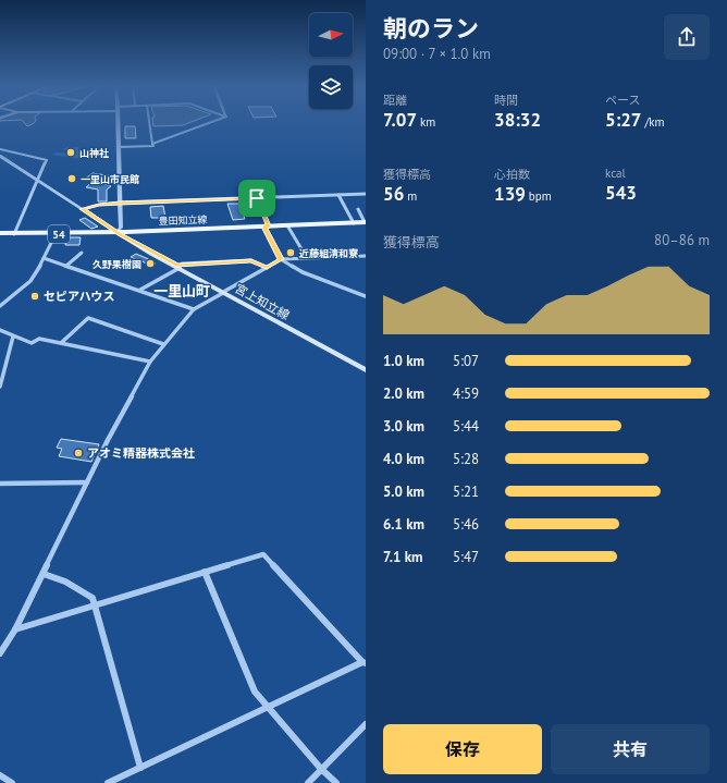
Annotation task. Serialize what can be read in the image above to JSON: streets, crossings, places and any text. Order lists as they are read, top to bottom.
{
  "streets": {
    "main road": ["豊田知立線", "54", "宮上知立線"]
  },
  "crossings": [
    ["豊田知立線", "宮上知立線"]
  ],
  "districts": ["一里山町"],
  "places": [
    "山神社",
    "一里山市民館",
    "近藤組清和寮",
    "久野果樹園",
    "セピアハウス",
    "アオミ精器株式会社"
  ],
  "north": "right",
  "page": {
    "heading": ["朝のラン", "09:00 · 7 × 1.0 km"],
    "stats": [
      ["距離", "7.07 km"],
      ["時間", "38:32"],
      ["ペース", "5:27 /km"],
      ["獲得標高", "56 m"],
      ["心拍数", "139 bpm"],
      ["kcal", "543"]
    ],
    "chart": ["獲得標高", "80–86 m"],
    "list": [
      {
        "name": "1.0 km",
        "note": "5:07"
      },
      {
        "name": "2.0 km",
        "note": "4:59"
      },
      {
        "name": "3.0 km",
        "note": "5:44"
      },
      {
        "name": "4.0 km",
        "note": "5:28"
      },
      {
        "name": "5.0 km",
        "note": "5:21"
      },
      {
        "name": "6.1 km",
        "note": "5:46"
      },
      {
        "name": "7.1 km",
        "note": "5:47"
      }
    ],
    "buttons": ["保存", "共有"]
  }
}
